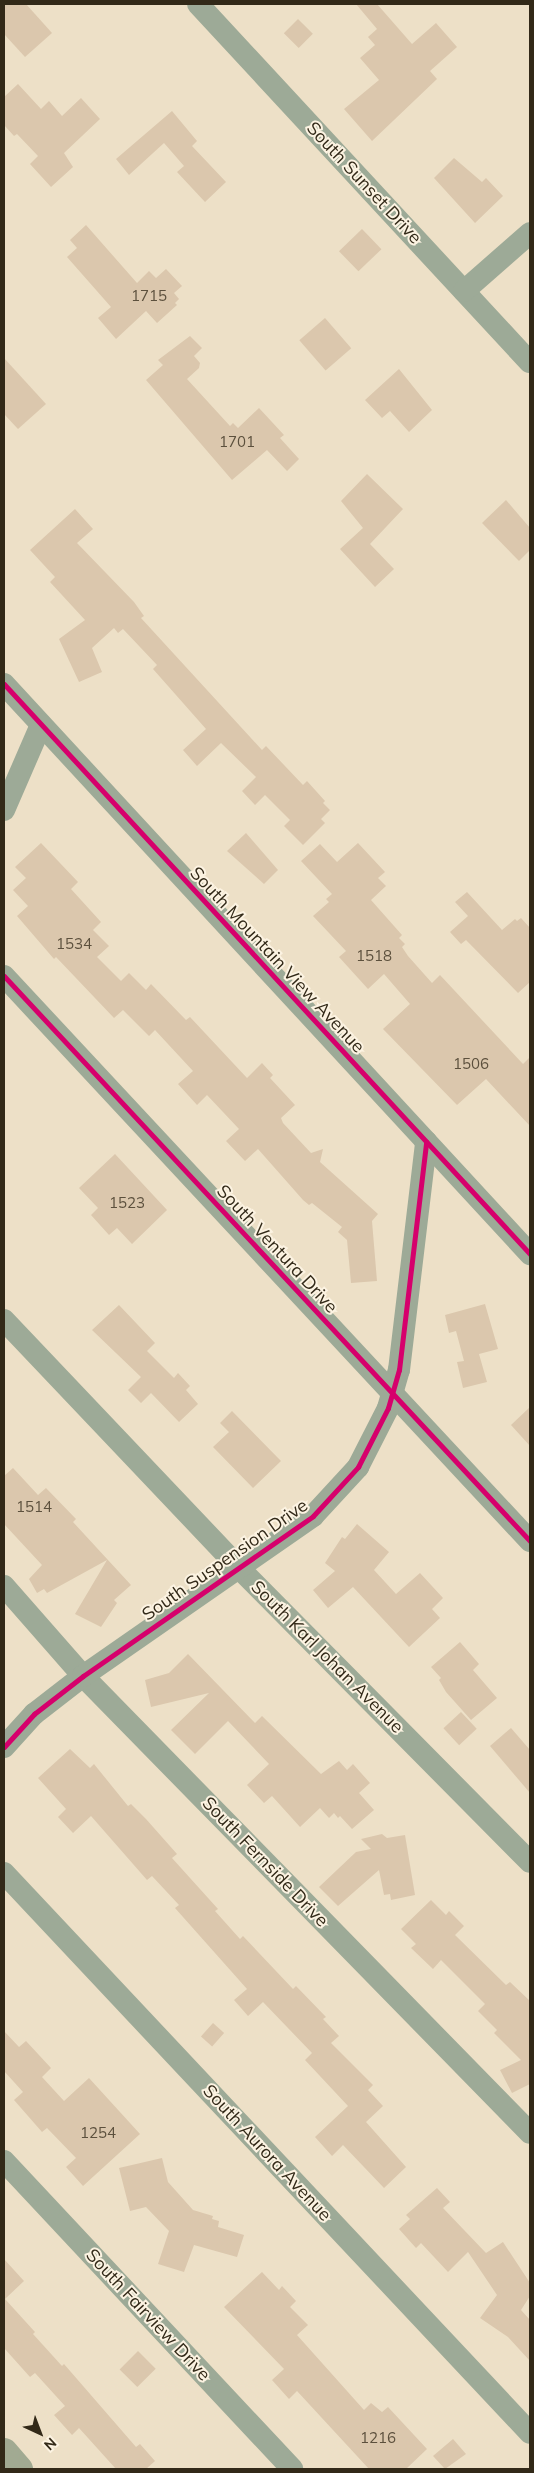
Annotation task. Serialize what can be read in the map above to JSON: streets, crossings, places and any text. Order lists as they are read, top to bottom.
{
  "streets": {
    "street": [
      "South Sunset Drive",
      "South Mountain View Avenue",
      "South Ventura Drive",
      "South Suspension Drive",
      "South Karl Johan Avenue",
      "South Fernside Drive",
      "South Aurora Avenue",
      "South Fairview Drive"
    ]
  },
  "crossings": [
    ["South Mountain View Avenue", "South Suspension Drive"],
    ["South Ventura Drive", "South Suspension Drive"],
    ["South Suspension Drive", "South Karl Johan Avenue"],
    ["South Suspension Drive", "South Fernside Drive"]
  ],
  "house_numbers": [
    "1715",
    "1701",
    "1534",
    "1518",
    "1506",
    "1523",
    "1514",
    "1254",
    "1216"
  ],
  "north": "bottom right"
}
